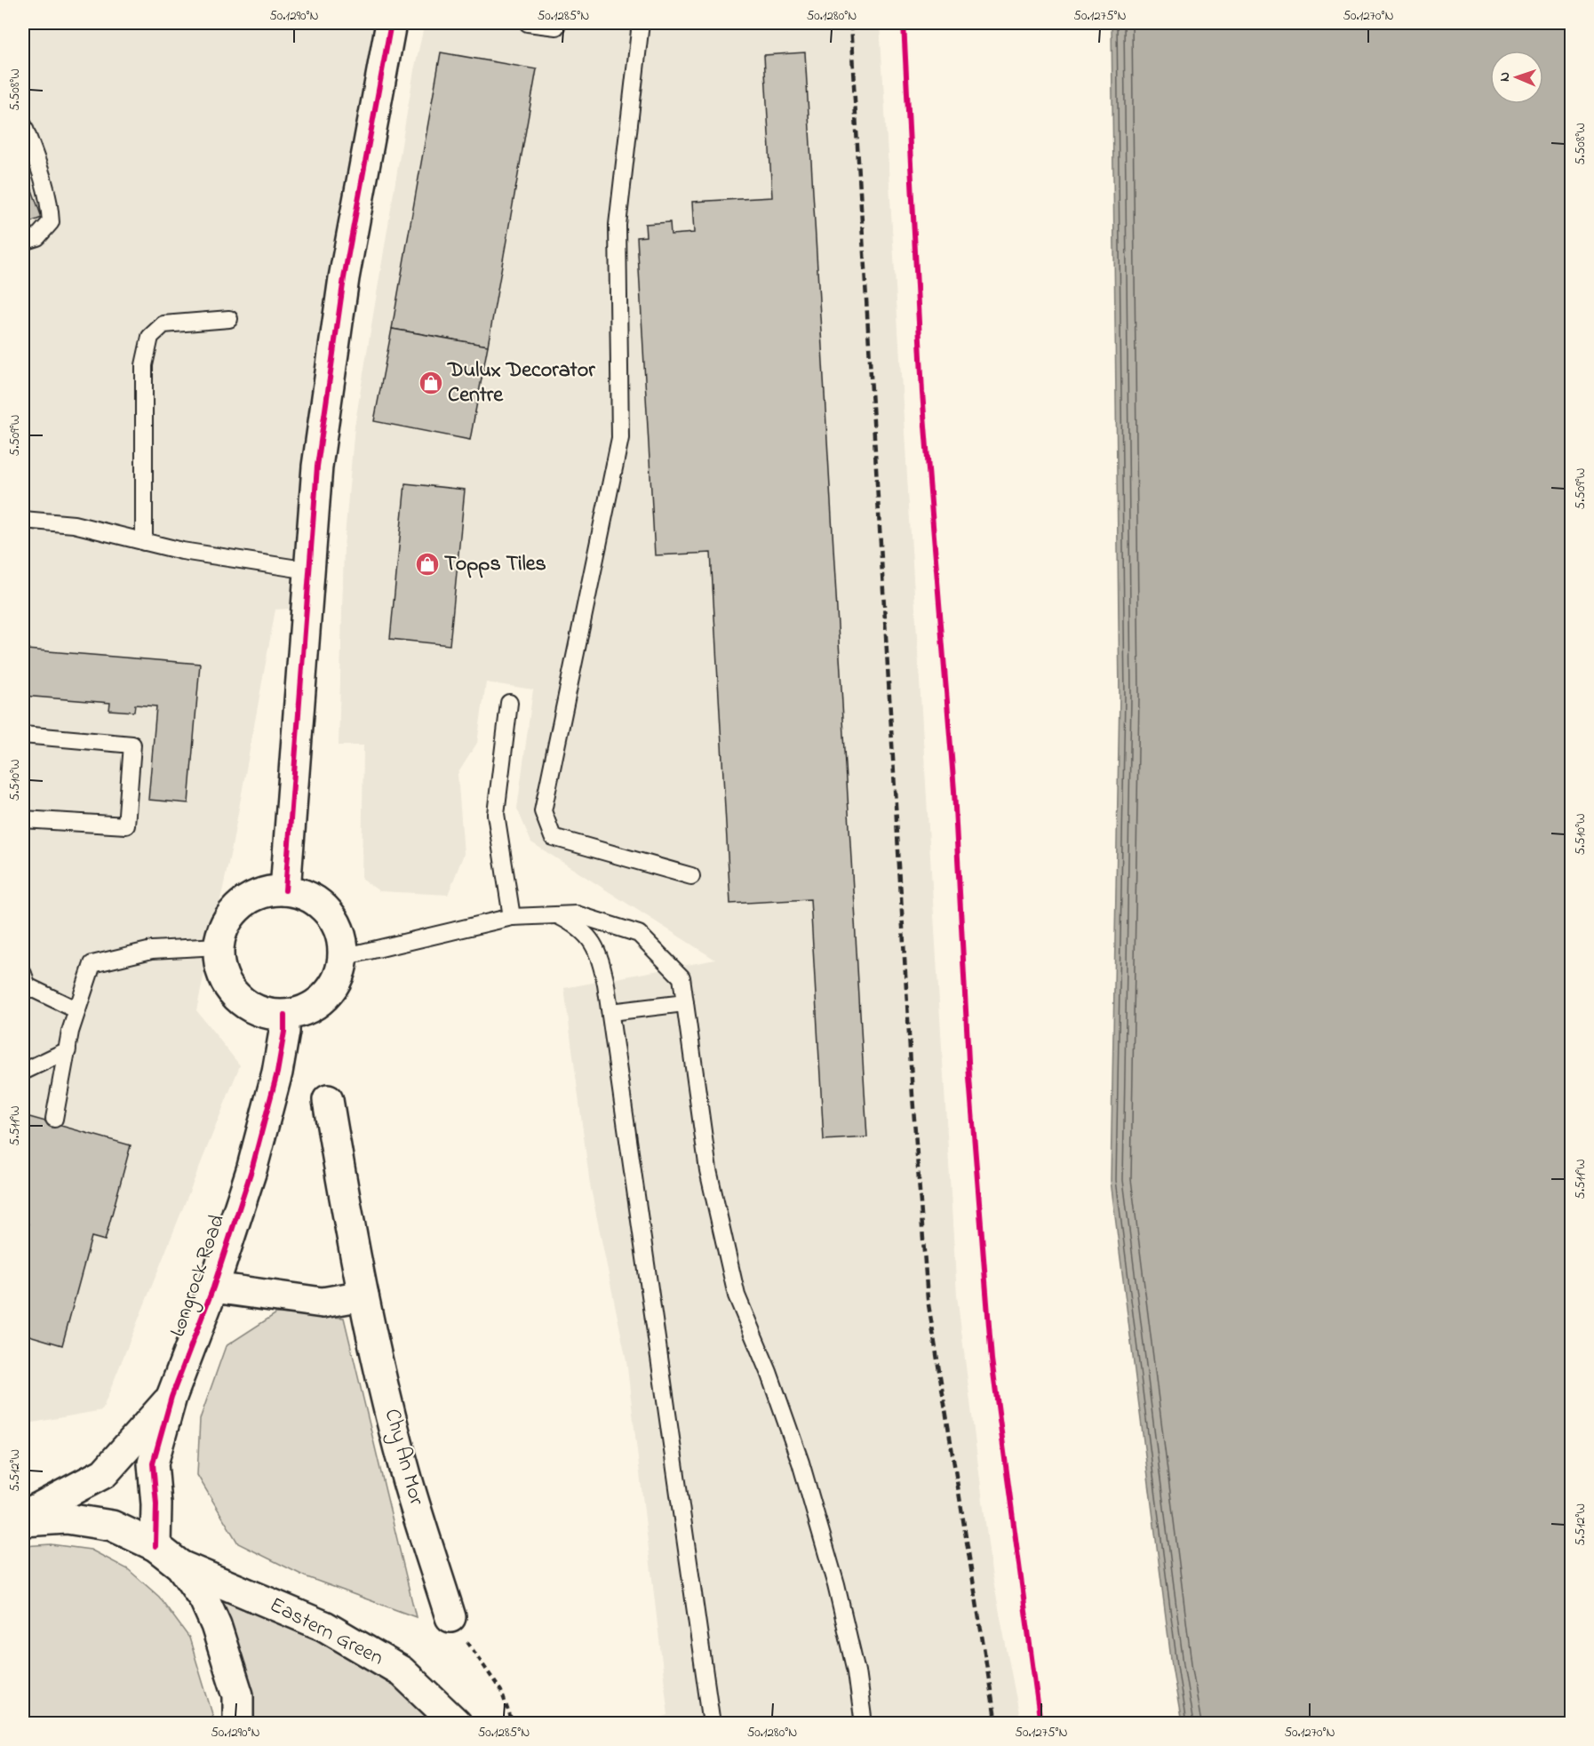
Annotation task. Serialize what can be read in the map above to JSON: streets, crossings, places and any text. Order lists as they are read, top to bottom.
{
  "streets": {
    "main road": ["Longrock Road", "Chy An Mor", "Eastern Green"]
  },
  "places": {
    "shop": ["Dulux Decorator Centre", "Topps Tiles"]
  },
  "north": "left",
  "coordinates": [
    "50.1290°N",
    "50.1285°N",
    "50.1280°N",
    "50.1275°N",
    "50.1270°N",
    "5.508°W",
    "5.509°W",
    "5.510°W",
    "5.511°W",
    "5.512°W"
  ]
}
